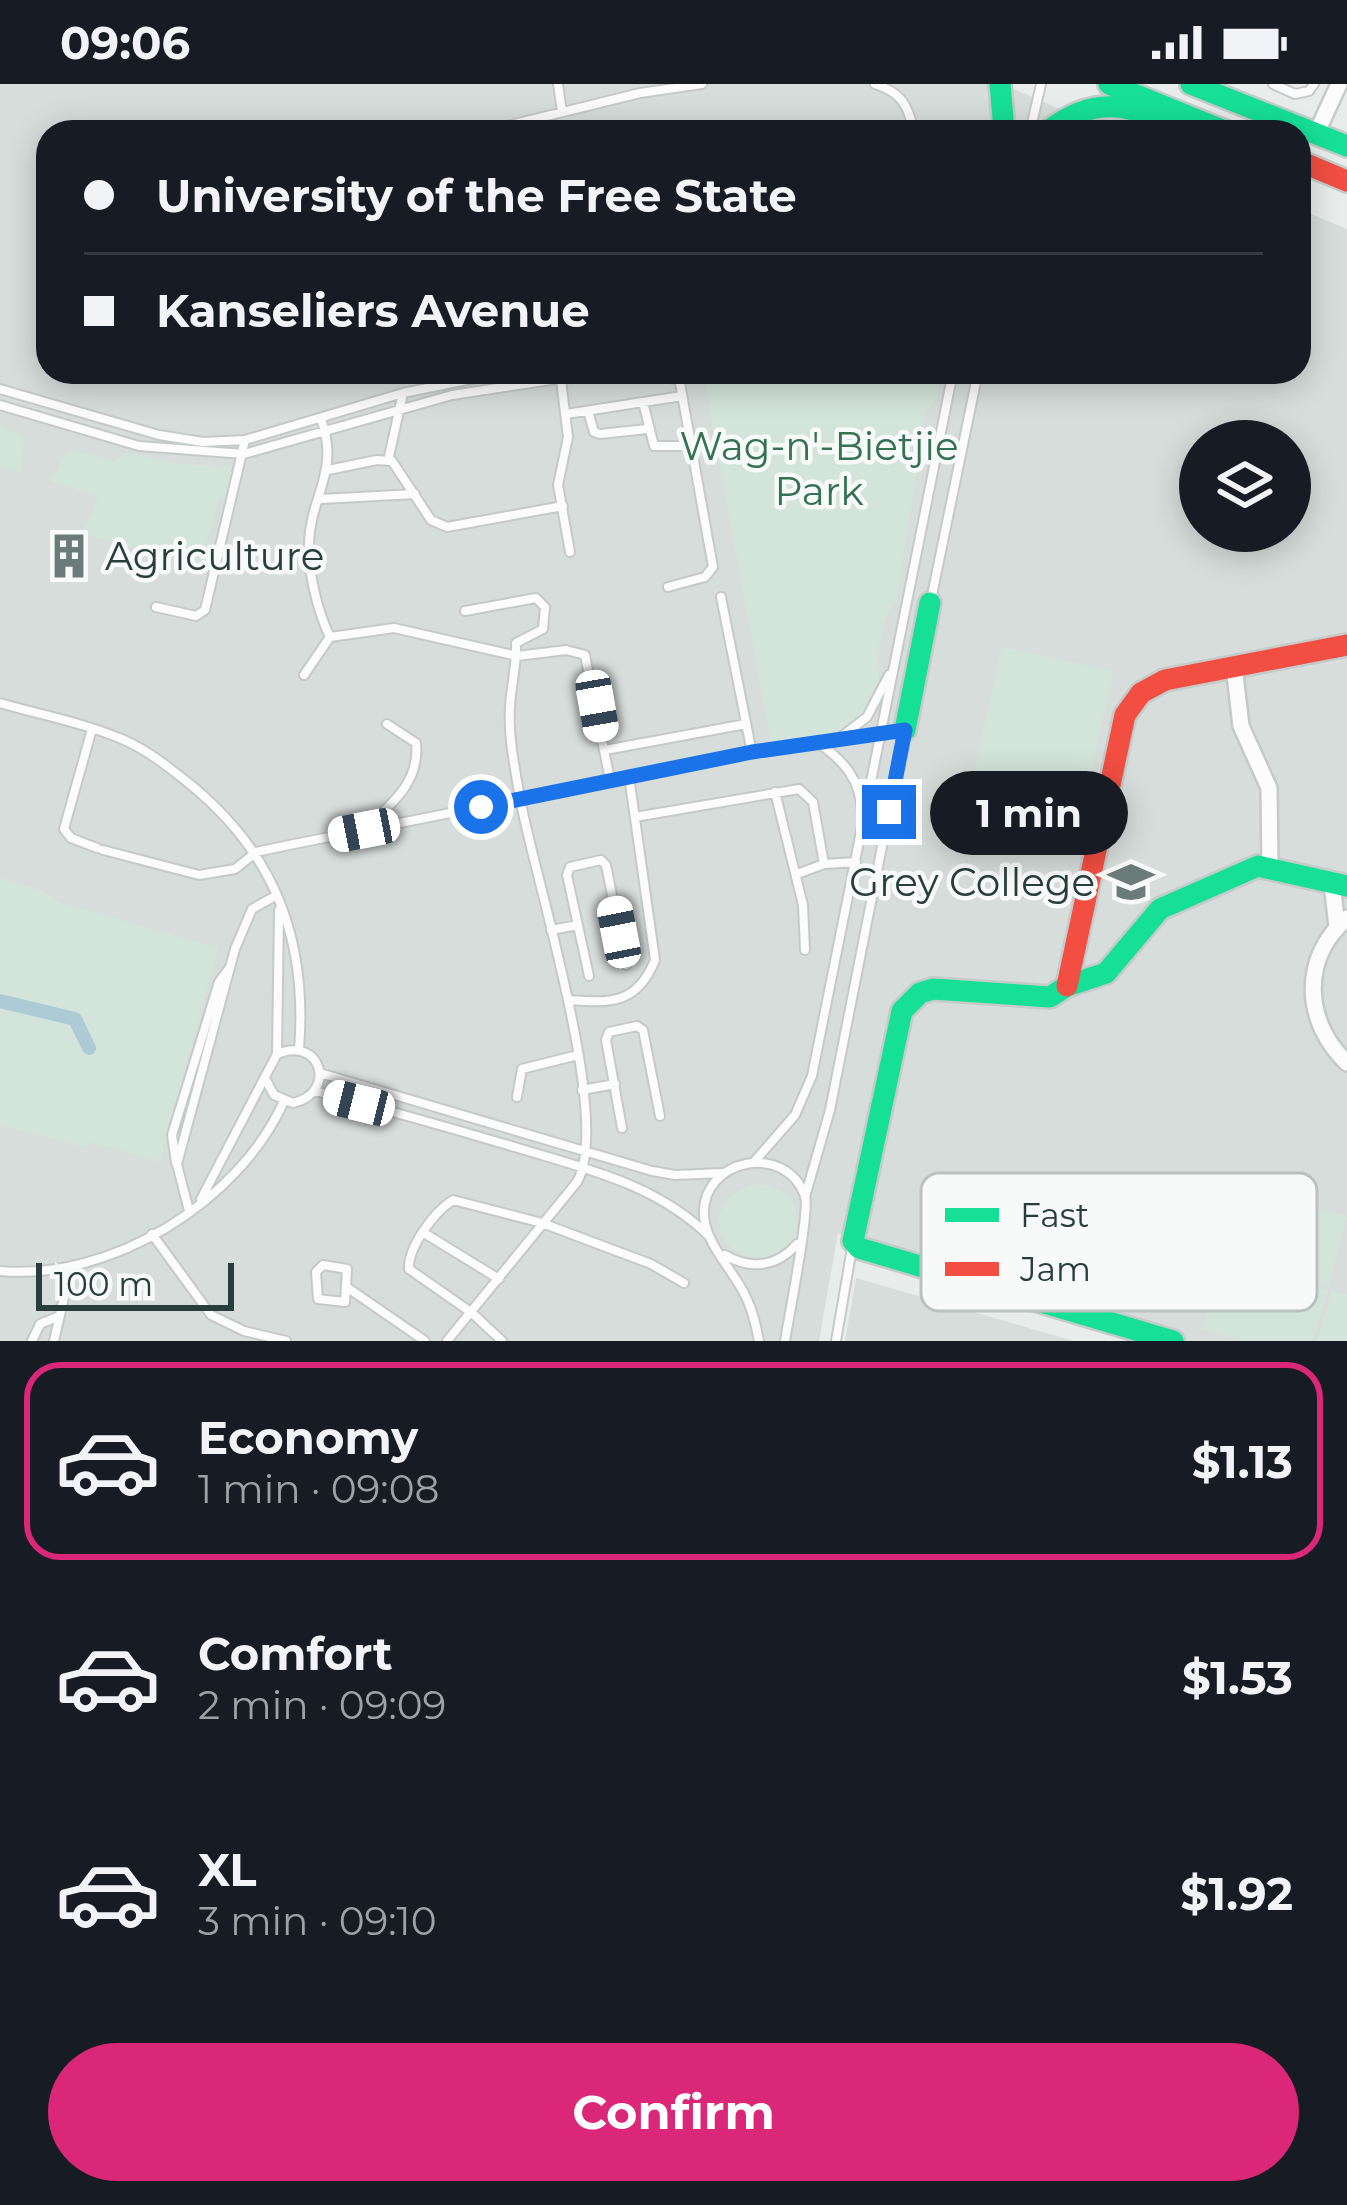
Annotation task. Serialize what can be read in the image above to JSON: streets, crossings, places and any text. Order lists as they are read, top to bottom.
{
  "parks": ["Wag-n'-Bietjie Park"],
  "places": {
    "building": ["Agriculture"],
    "school or university": ["Grey College"]
  },
  "legend": ["Fast", "Jam"],
  "scale_bar": "100 m",
  "page": {
    "status": "09:06",
    "banner": ["University of the Free State", "Kanseliers Avenue"],
    "bubble": "1 min",
    "scale": "100 m",
    "list": [
      {
        "name": "Economy",
        "note": "1 min · 09:08",
        "value": "$1.13"
      },
      {
        "name": "Comfort",
        "note": "2 min · 09:09",
        "value": "$1.53"
      },
      {
        "name": "XL",
        "note": "3 min · 09:10",
        "value": "$1.92"
      }
    ],
    "buttons": "Confirm"
  }
}
